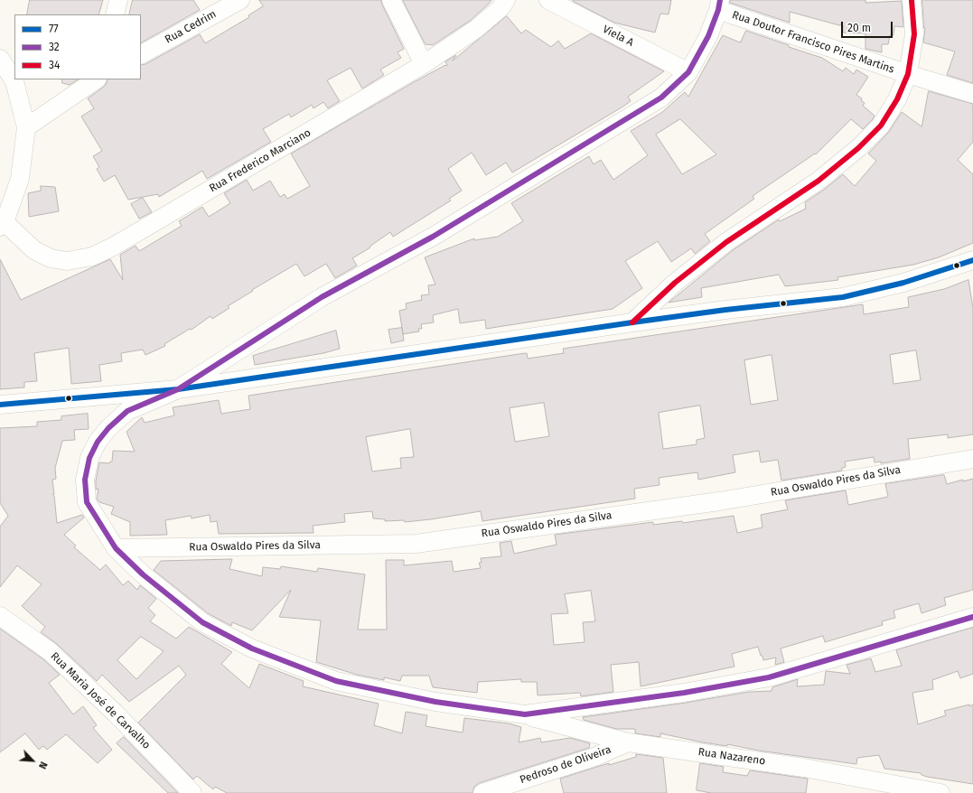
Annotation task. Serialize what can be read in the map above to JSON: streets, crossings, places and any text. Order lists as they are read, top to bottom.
{
  "streets": {
    "street": [
      "Rua Cedrim",
      "Viela A",
      "Rua Doutor Francisco Pires Martins",
      "Rua Frederico Marciano",
      "Rua Oswaldo Pires da Silva",
      "Rua Maria José de Carvalho",
      "Rua Nazareno",
      "Pedroso de Oliveira"
    ]
  },
  "crossings": [
    ["Rua Nazareno", "Pedroso de Oliveira"]
  ],
  "lines": ["transit line 32", "transit line 34", "transit line 77"],
  "legend": ["77", "32", "34"],
  "scale_bar": "20 m",
  "north": "bottom right"
}
